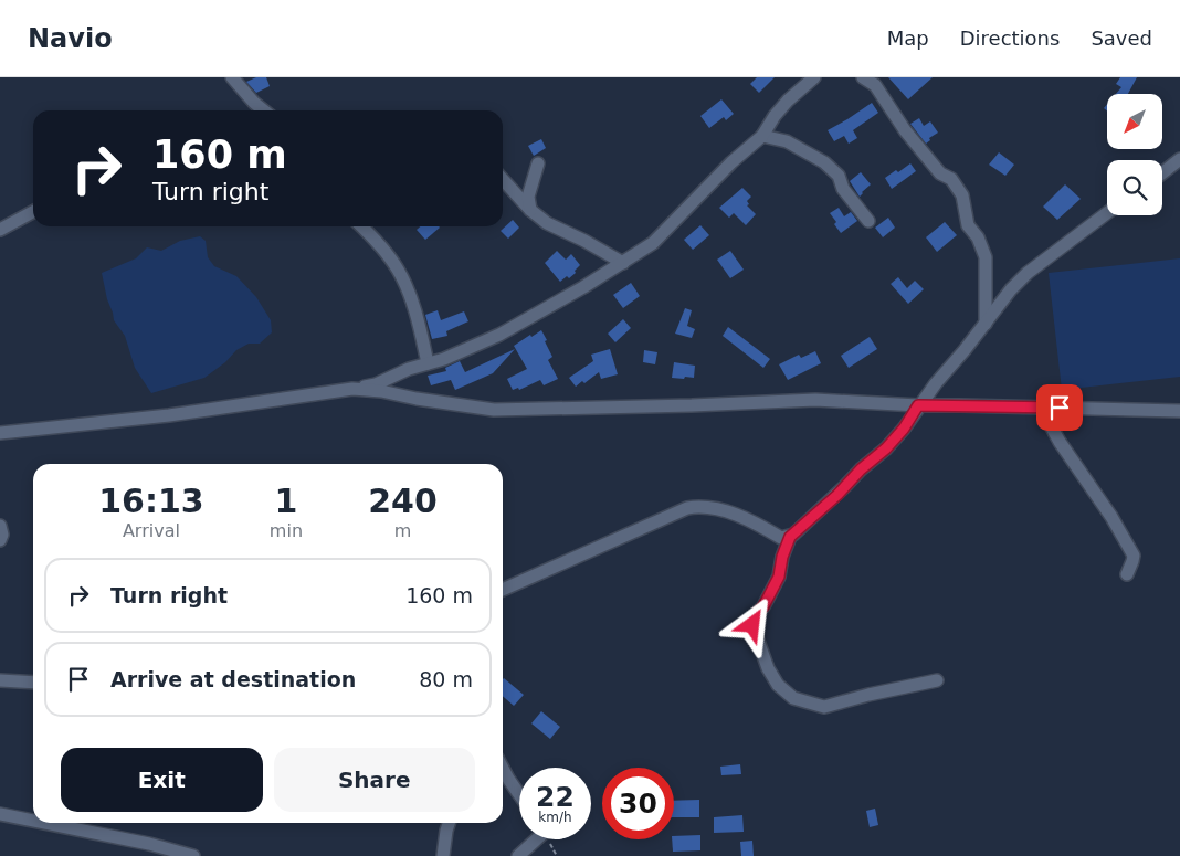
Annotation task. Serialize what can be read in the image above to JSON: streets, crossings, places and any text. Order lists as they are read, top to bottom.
{
  "north": "bottom left",
  "page": {
    "header": "Navio",
    "nav": ["Map", "Directions", "Saved"],
    "turn": ["160 m", "Turn right"],
    "eta": [
      "16:13",
      "Arrival",
      "1",
      "min",
      "240",
      "m"
    ],
    "list": [
      {
        "name": "Turn right",
        "value": "160 m"
      },
      {
        "name": "Arrive at destination",
        "value": "80 m"
      }
    ],
    "buttons": ["Exit", "Share"],
    "speed": "22 km/h",
    "limit": "30"
  }
}
